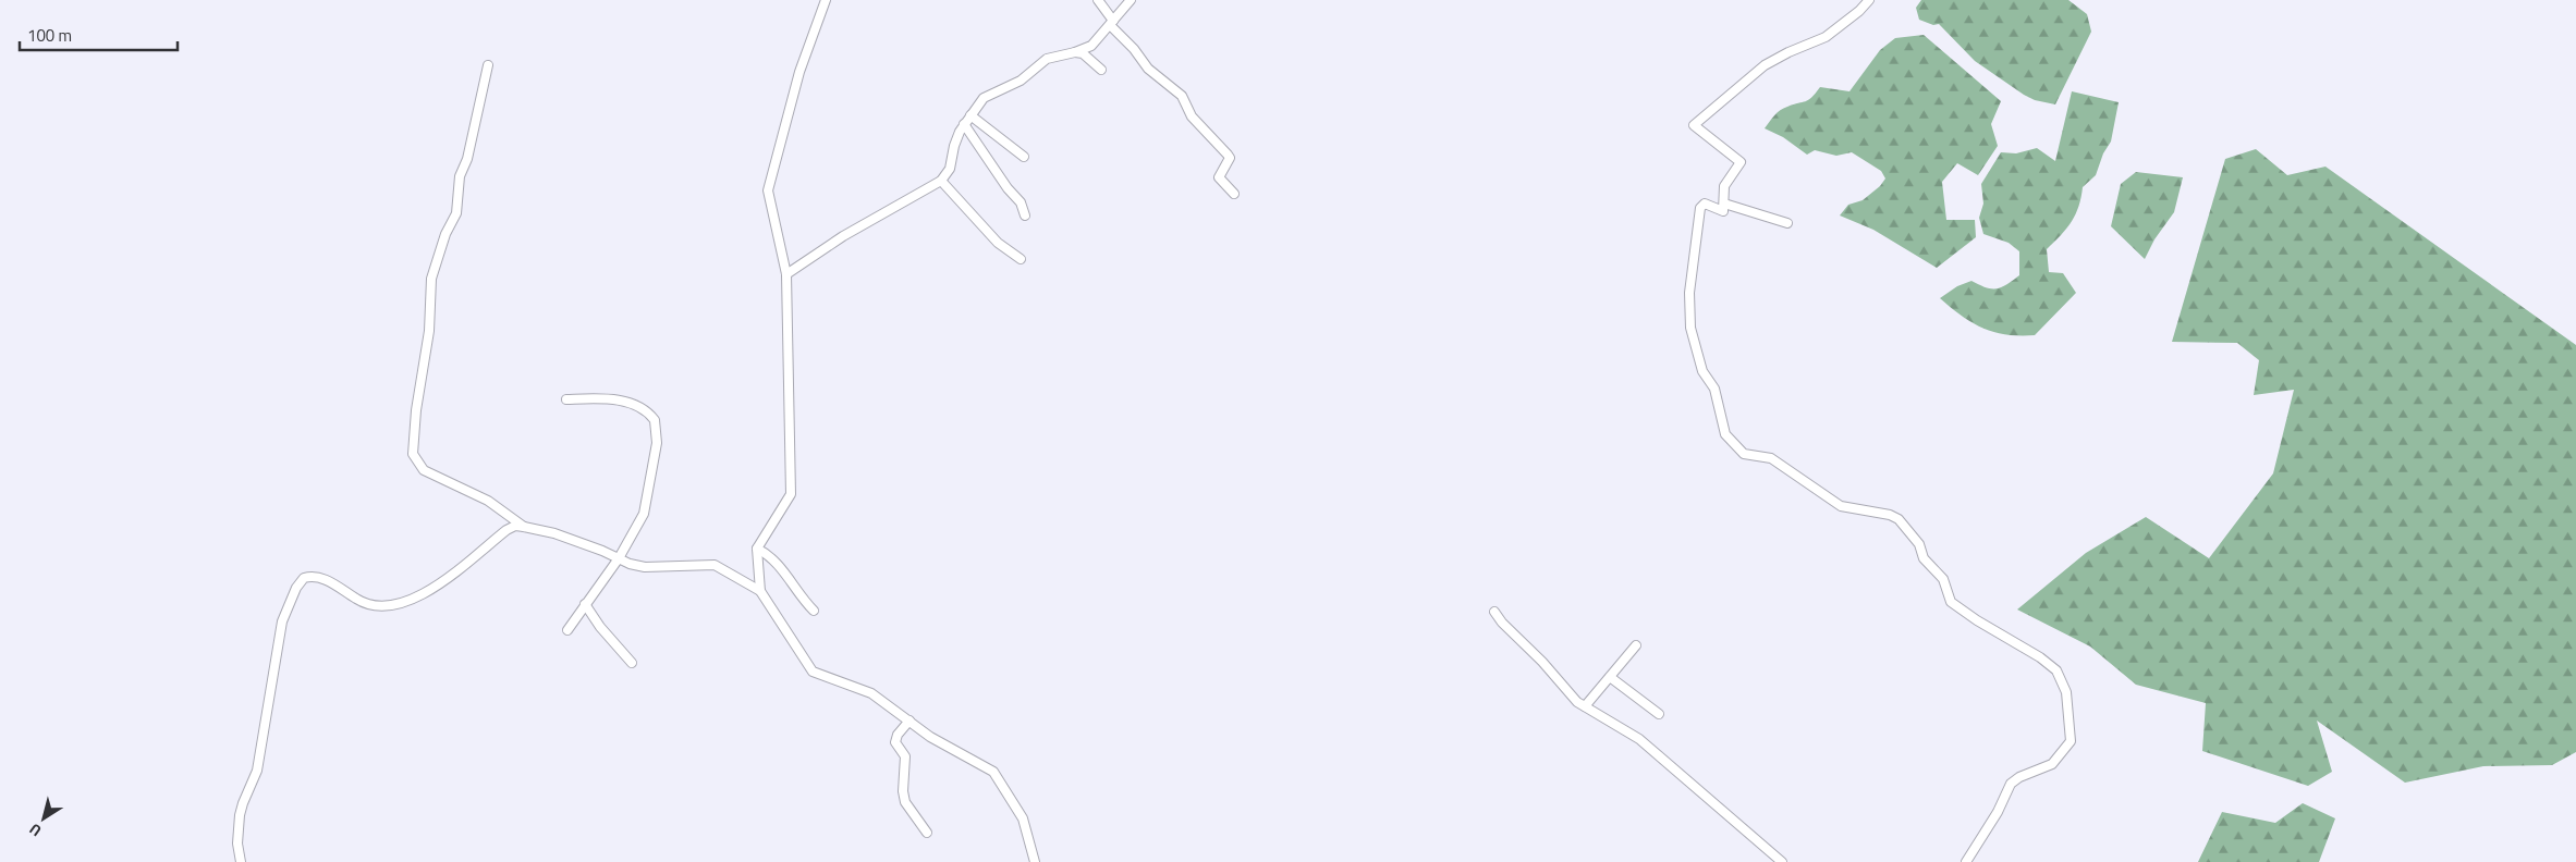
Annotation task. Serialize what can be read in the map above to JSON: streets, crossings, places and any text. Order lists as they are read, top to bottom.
{
  "scale_bar": "100 m",
  "north": "bottom left"
}
